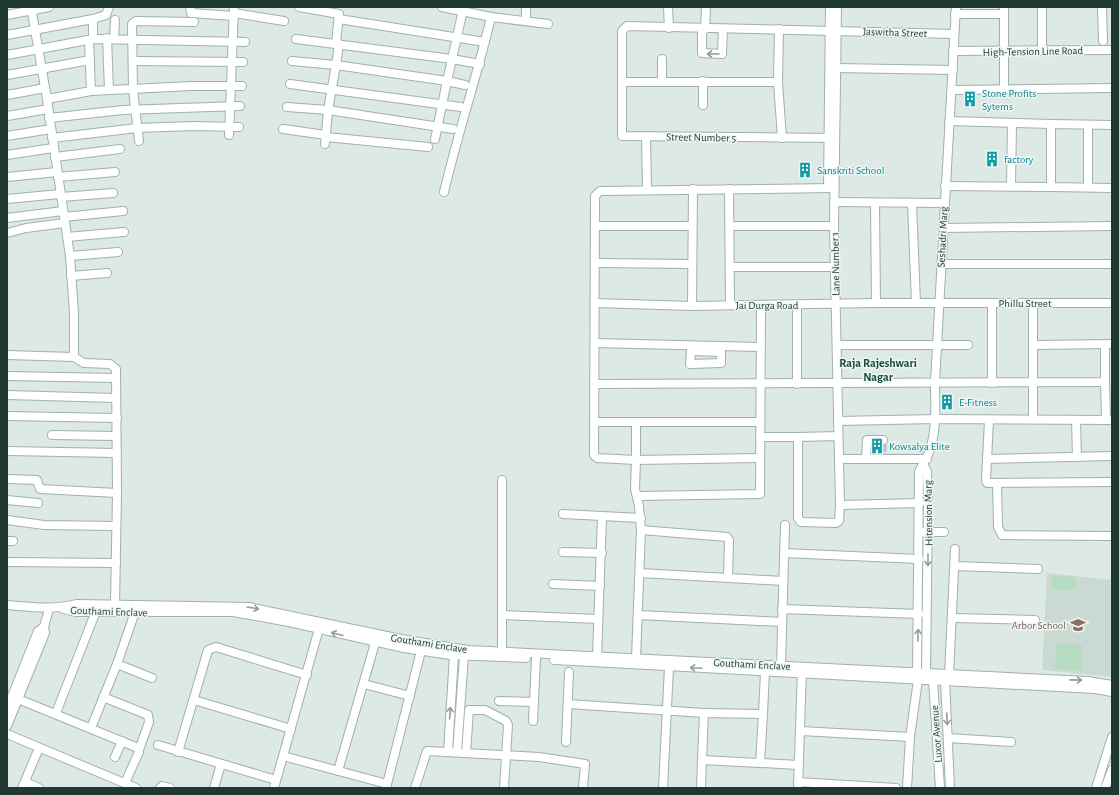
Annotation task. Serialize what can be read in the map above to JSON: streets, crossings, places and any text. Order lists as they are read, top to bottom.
{
  "streets": {
    "street": [
      "Jaswitha Street",
      "High-Tension Line Road",
      "Street Number 5",
      "Seshadri Marg",
      "Lane Number 1",
      "Phillu Street",
      "Jai Durga Road",
      "Hitension Marg",
      "Gouthami Enclave",
      "Luxor Avenue"
    ]
  },
  "crossings": [
    ["Jaswitha Street", "Street Number 5"],
    ["Jaswitha Street", "Seshadri Marg"],
    ["High-Tension Line Road", "Seshadri Marg"],
    ["Street Number 5", "Lane Number 1"],
    ["Seshadri Marg", "Phillu Street"],
    ["Seshadri Marg", "Jai Durga Road"],
    ["Seshadri Marg", "Hitension Marg"],
    ["Lane Number 1", "Jai Durga Road"],
    ["Phillu Street", "Jai Durga Road"],
    ["Hitension Marg", "Gouthami Enclave"],
    ["Gouthami Enclave", "Luxor Avenue"]
  ],
  "districts": ["Raja Rajeshwari Nagar"],
  "places": {
    "building": [
      "Stone Profits Sytems",
      "factory",
      "Sanskriti School",
      "E-Fitness",
      "Kowsalya Elite"
    ],
    "school or university": ["Arbor School"]
  }
}
